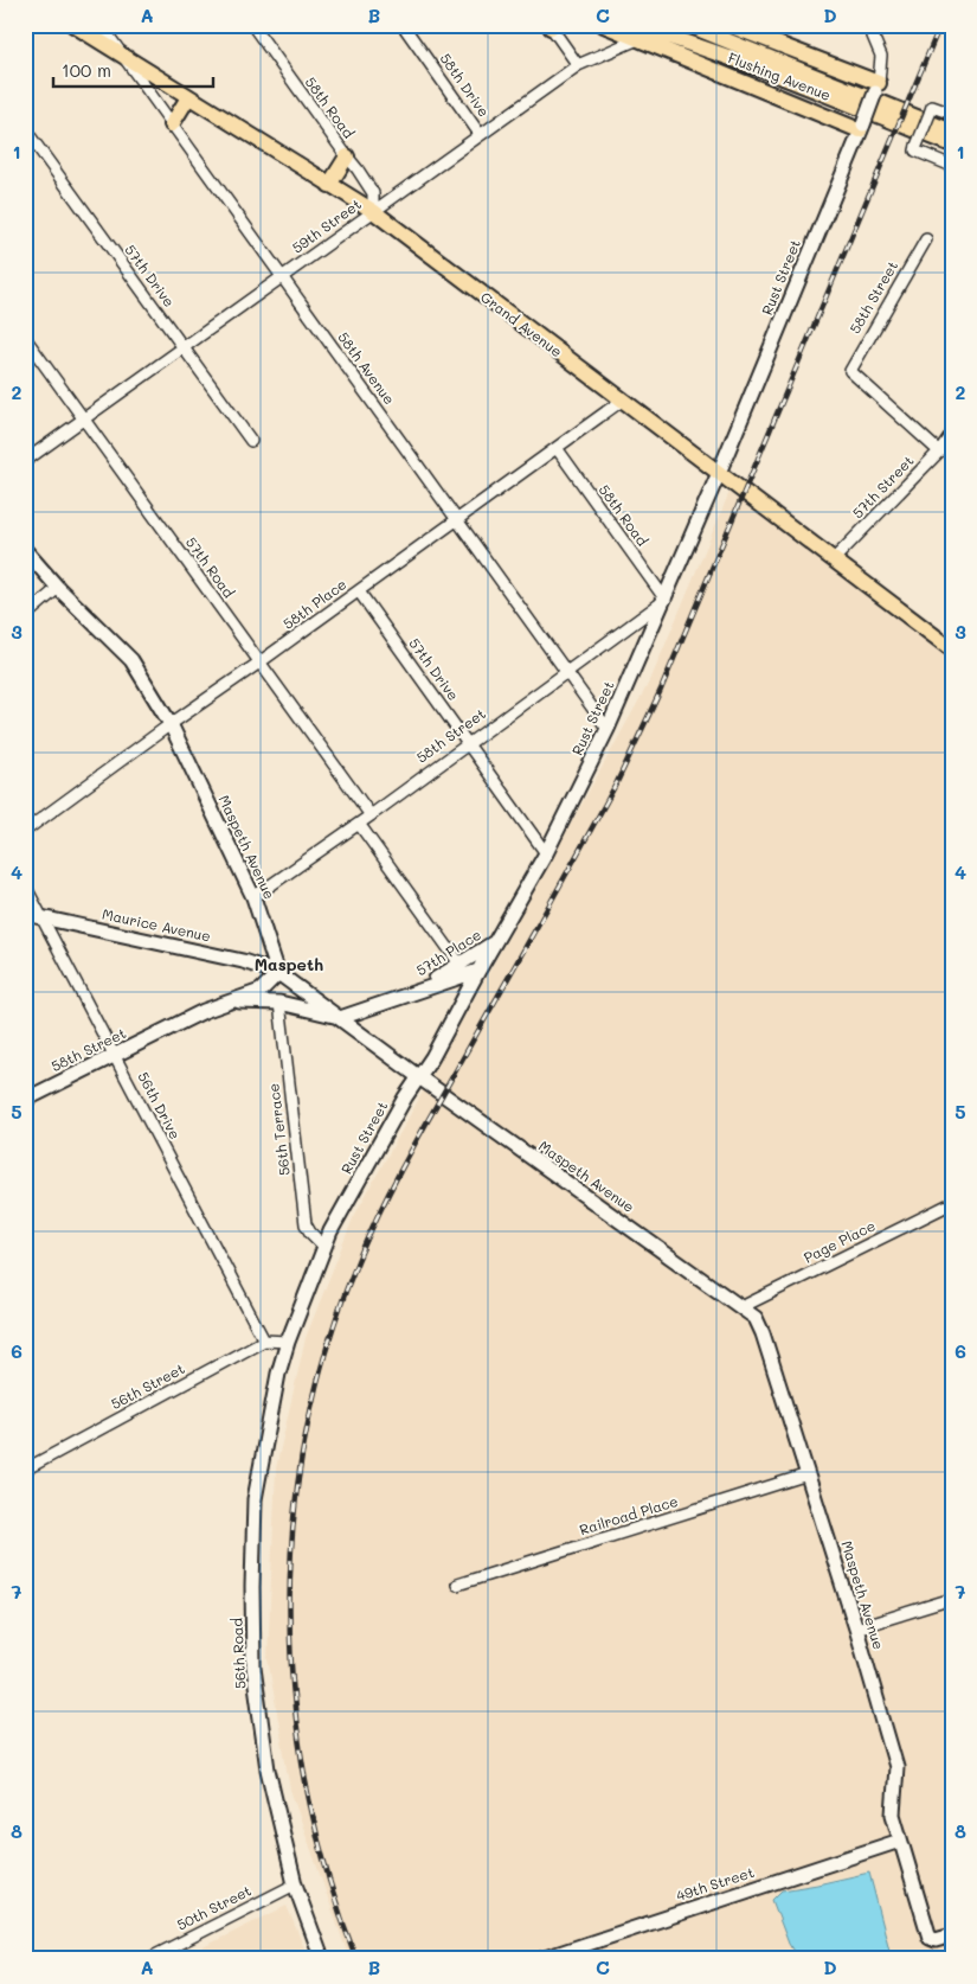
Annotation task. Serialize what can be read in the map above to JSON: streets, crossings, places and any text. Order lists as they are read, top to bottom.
{
  "streets": {
    "main road": [
      "Flushing Avenue",
      "Rust Street",
      "58th Street",
      "Grand Avenue",
      "Maspeth Avenue",
      "Maurice Avenue",
      "57th Place",
      "56th Road",
      "49th Street"
    ],
    "street": [
      "58th Drive",
      "58th Road",
      "59th Street",
      "57th Drive",
      "58th Avenue",
      "57th Street",
      "57th Road",
      "58th Place",
      "56th Drive",
      "56th Terrace",
      "Page Place",
      "56th Street",
      "Railroad Place",
      "50th Street"
    ]
  },
  "crossings": [
    ["Flushing Avenue", "59th Street"],
    ["58th Drive", "59th Street"],
    ["58th Road", "59th Street"],
    ["58th Road", "Rust Street"],
    ["58th Road", "58th Street"],
    ["58th Road", "Grand Avenue"],
    ["58th Road", "58th Place"],
    ["59th Street", "57th Drive"],
    ["59th Street", "Grand Avenue"],
    ["59th Street", "58th Avenue"],
    ["59th Street", "57th Road"],
    ["57th Drive", "Rust Street"],
    ["57th Drive", "58th Street"],
    ["57th Drive", "58th Place"],
    ["Rust Street", "58th Street"],
    ["Rust Street", "Grand Avenue"],
    ["Rust Street", "58th Avenue"],
    ["Rust Street", "Maspeth Avenue"],
    ["Rust Street", "57th Place"],
    ["Rust Street", "56th Terrace"],
    ["Rust Street", "56th Street"],
    ["Rust Street", "56th Road"],
    ["58th Street", "58th Avenue"],
    ["58th Street", "57th Street"],
    ["58th Street", "57th Road"],
    ["58th Street", "Maspeth Avenue"],
    ["58th Street", "Maurice Avenue"],
    ["58th Street", "57th Place"],
    ["58th Street", "56th Drive"],
    ["58th Street", "56th Terrace"],
    ["Grand Avenue", "58th Avenue"],
    ["Grand Avenue", "57th Street"],
    ["Grand Avenue", "58th Place"],
    ["58th Avenue", "58th Place"],
    ["57th Road", "58th Place"],
    ["58th Place", "Maspeth Avenue"],
    ["Maspeth Avenue", "Maurice Avenue"],
    ["Maspeth Avenue", "57th Place"],
    ["Maspeth Avenue", "Page Place"],
    ["Maspeth Avenue", "Railroad Place"],
    ["Maspeth Avenue", "49th Street"],
    ["Maurice Avenue", "56th Drive"],
    ["56th Drive", "56th Street"],
    ["56th Street", "56th Road"],
    ["56th Road", "50th Street"]
  ],
  "districts": ["Maspeth"],
  "scale_bar": "100 m",
  "grid": {
    "columns": [
      "A",
      "B",
      "C",
      "D"
    ],
    "rows": [
      "1",
      "2",
      "3",
      "4",
      "5",
      "6",
      "7",
      "8"
    ]
  }
}
